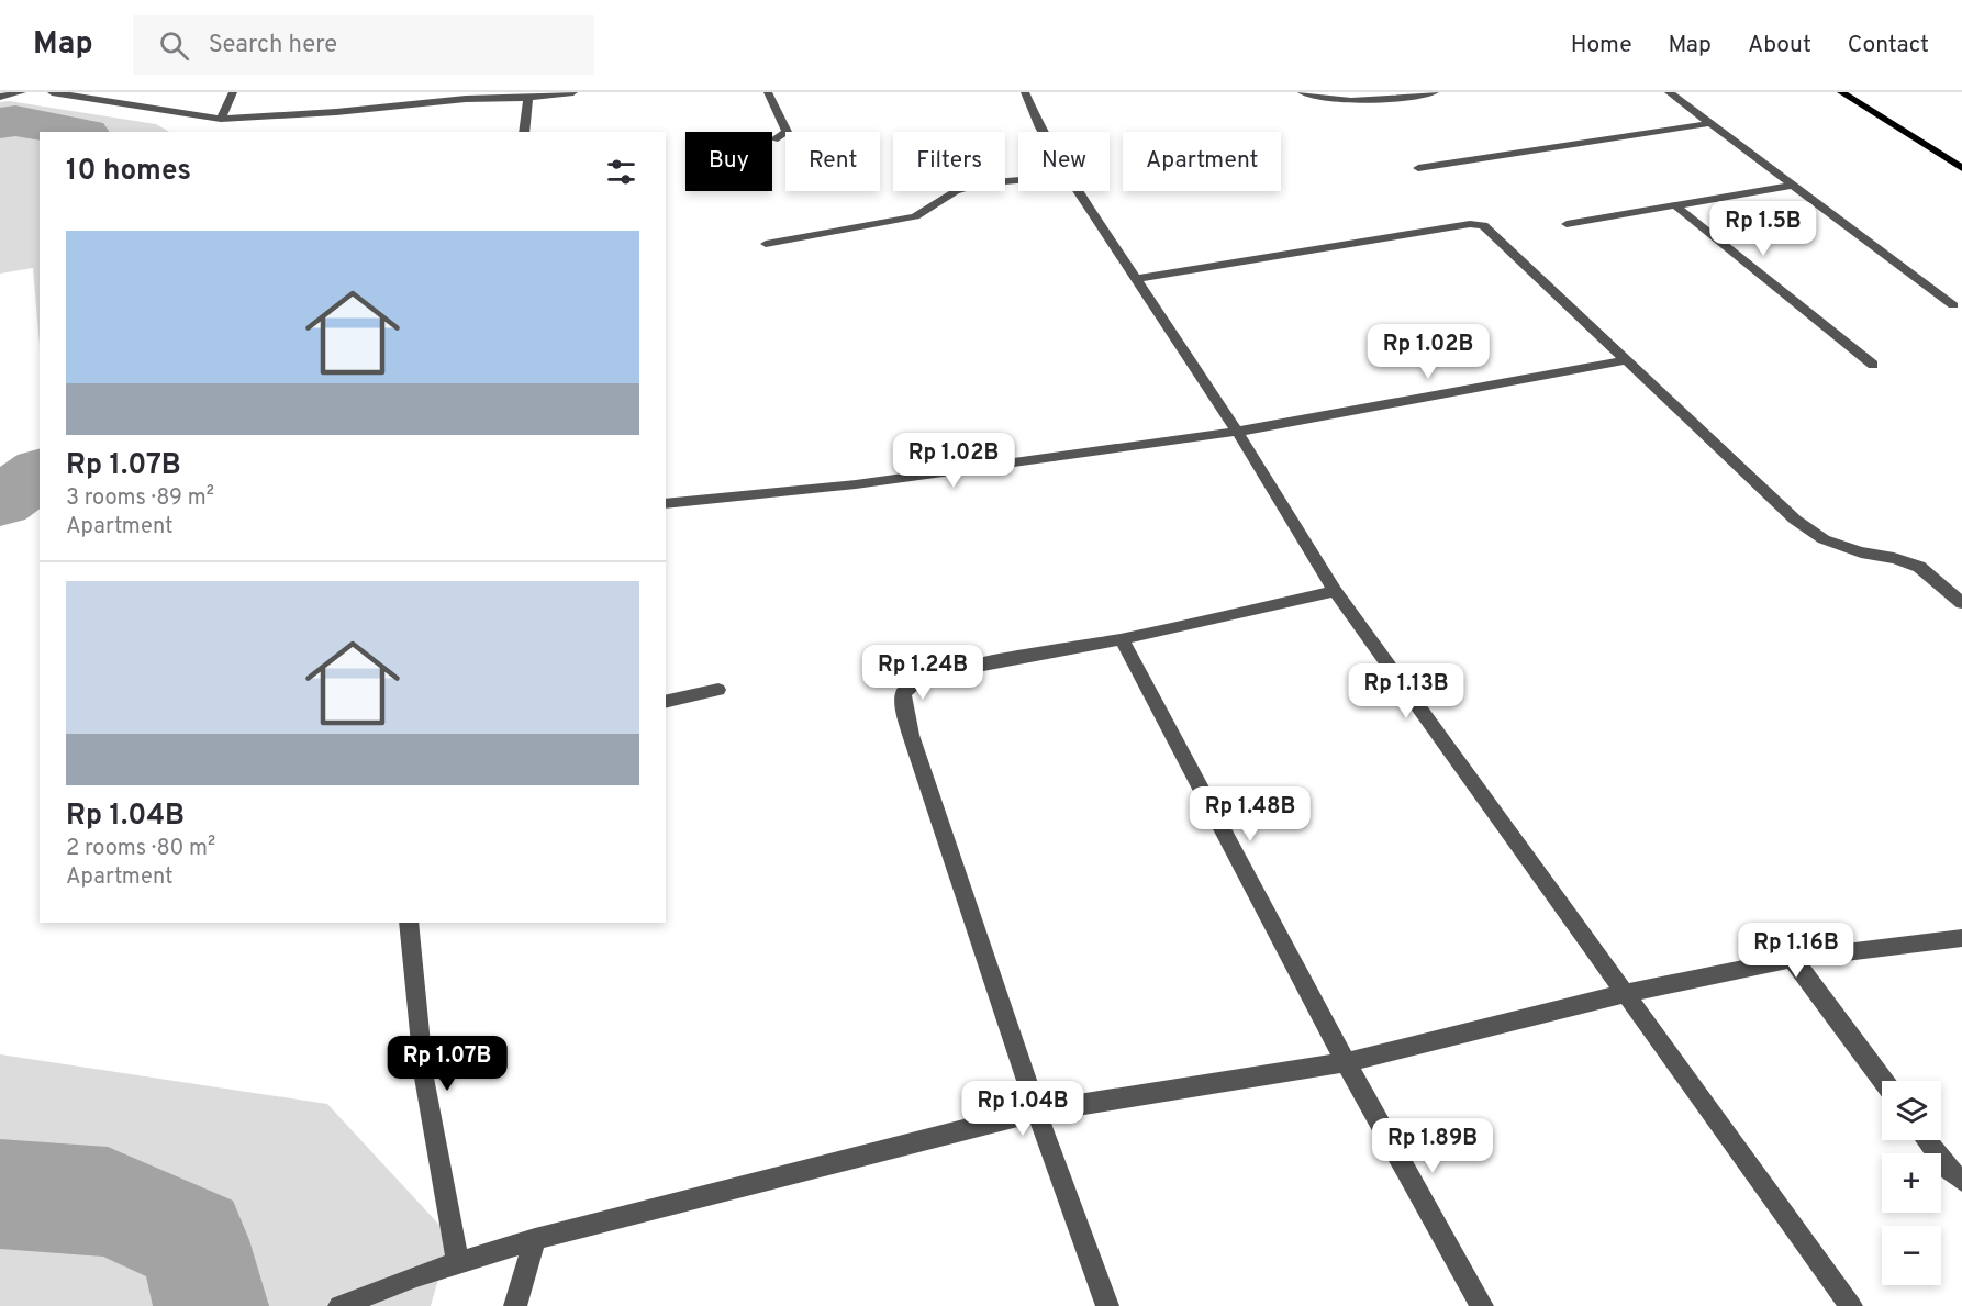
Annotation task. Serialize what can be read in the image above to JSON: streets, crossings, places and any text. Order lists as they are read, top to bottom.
{
  "page": {
    "header": "Map",
    "search": "Search here",
    "nav": [
      "Home",
      "Map",
      "About",
      "Contact"
    ],
    "chip": [
      "Buy",
      "Rent",
      "Filters",
      "New",
      "Apartment"
    ],
    "heading": "10 homes",
    "price": [
      "Rp 1.5B",
      "Rp 1.02B",
      "Rp 1.02B",
      "Rp 1.24B",
      "Rp 1.13B",
      "Rp 1.48B",
      "Rp 1.16B",
      "Rp 1.07B",
      "Rp 1.04B",
      "Rp 1.89B"
    ],
    "list": [
      {
        "name": "Rp 1.07B",
        "note": "3 rooms · 89 m² · Apartment"
      },
      {
        "name": "Rp 1.04B",
        "note": "2 rooms · 80 m² · Apartment"
      }
    ],
    "map_buttons": ["+", "−"]
  }
}
